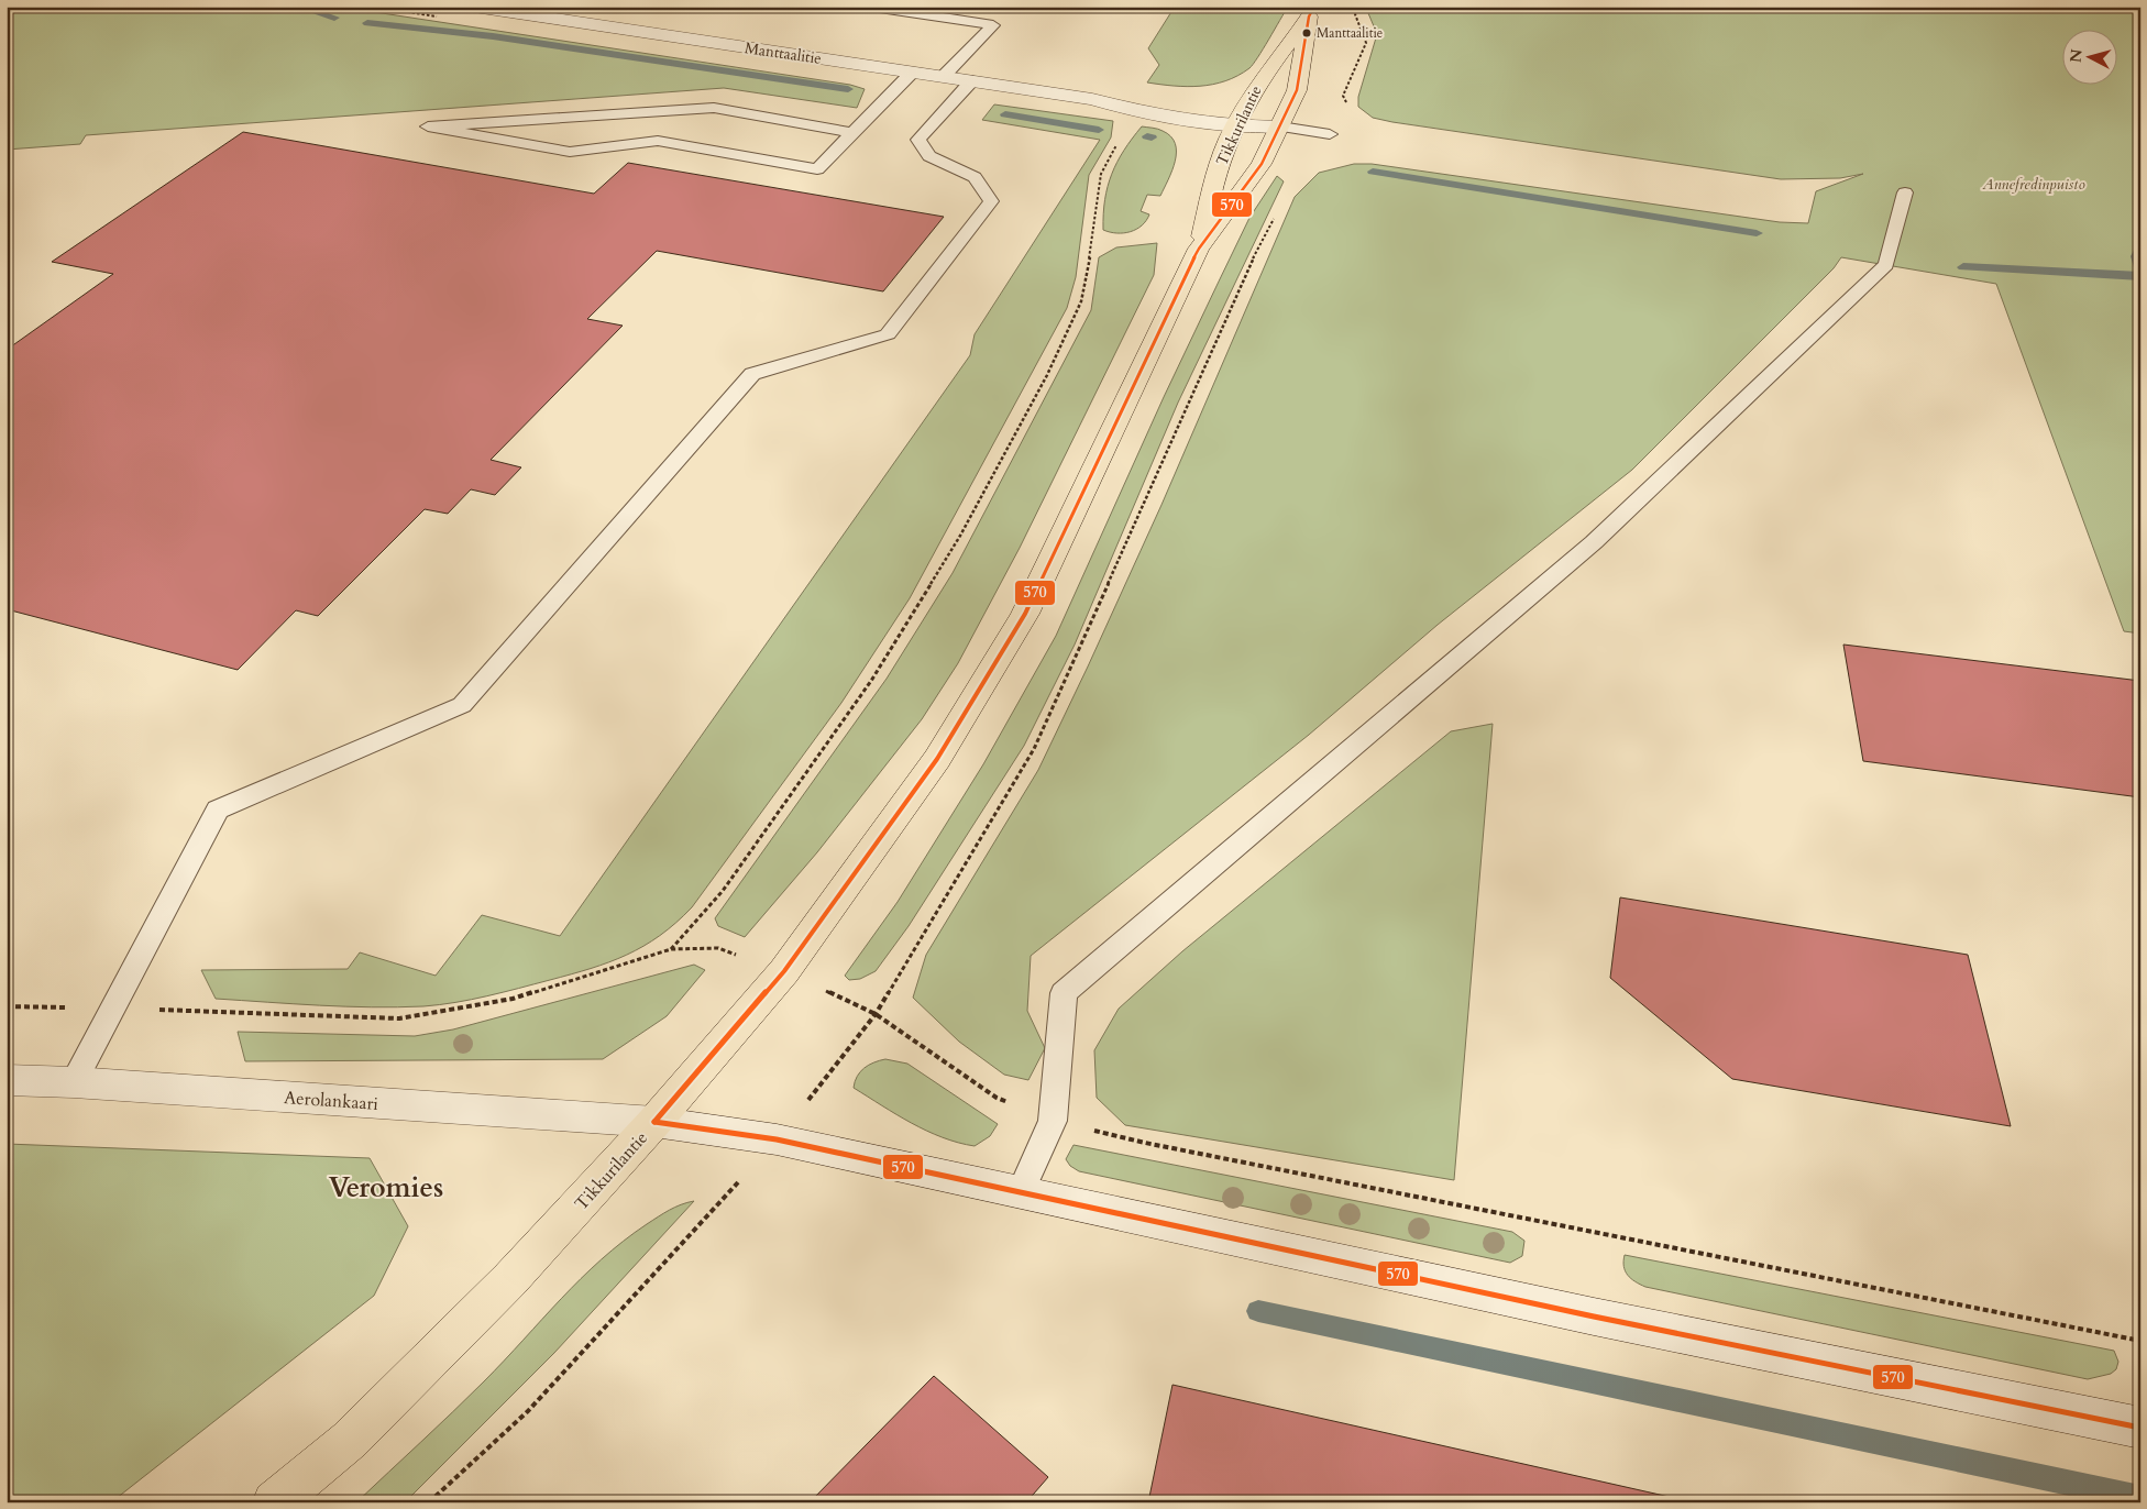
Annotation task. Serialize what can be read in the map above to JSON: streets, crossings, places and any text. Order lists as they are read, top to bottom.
{
  "streets": {
    "main road": ["Tikkurilantie"],
    "street": ["Manttaalitie", "Aerolankaari"]
  },
  "crossings": [
    ["Manttaalitie", "Tikkurilantie"],
    ["Tikkurilantie", "Aerolankaari"]
  ],
  "districts": ["Veromies"],
  "parks": ["Annefredinpuisto"],
  "places": ["Manttaalitie"],
  "lines": ["transit line 570"],
  "north": "left"
}
